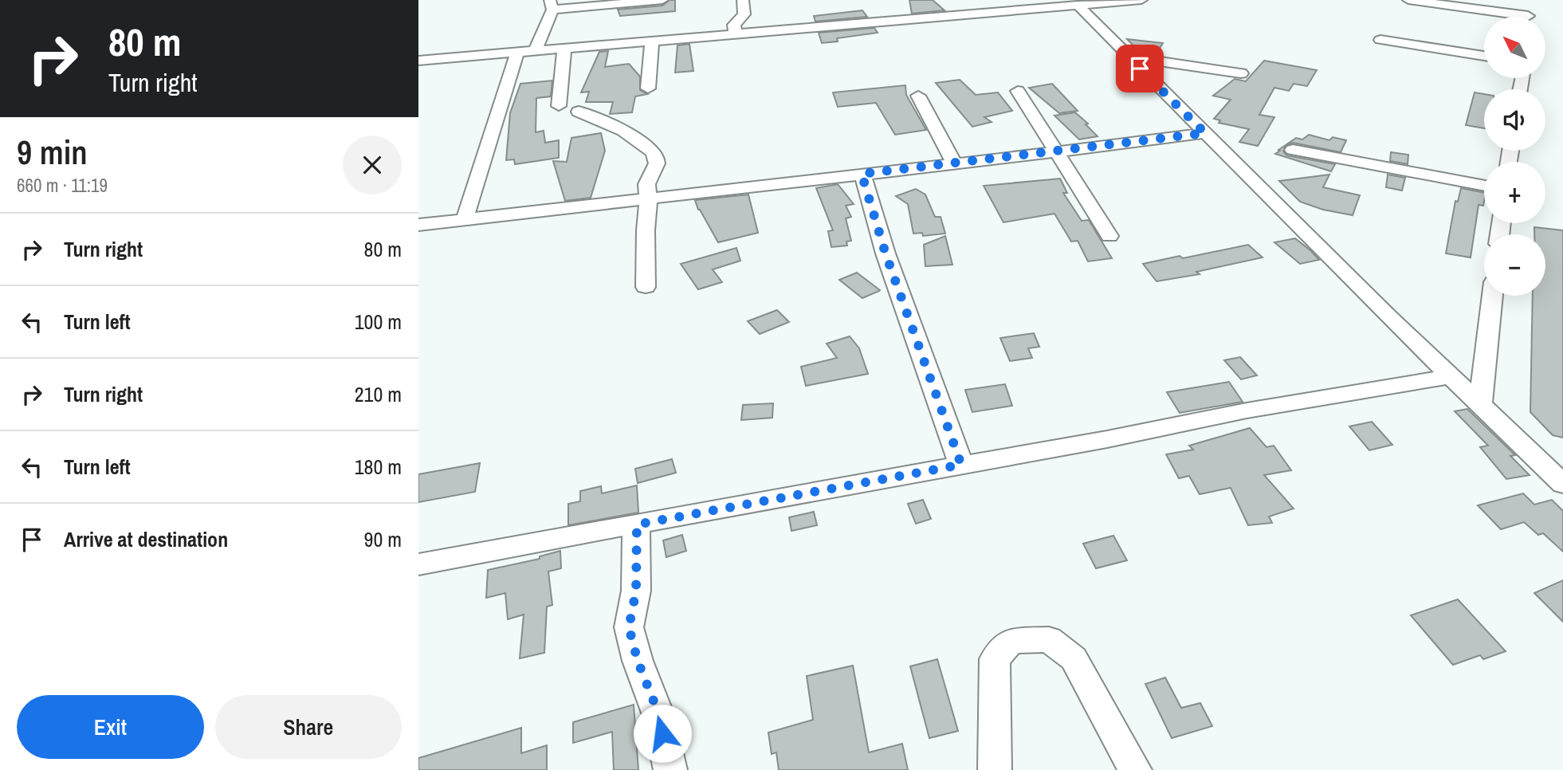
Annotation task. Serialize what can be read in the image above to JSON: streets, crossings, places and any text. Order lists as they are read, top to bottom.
{
  "north": "top left",
  "page": {
    "turn": ["80 m", "Turn right"],
    "map_buttons": ["+", "−"],
    "heading": ["9 min", "660 m · 11:19"],
    "list": [
      {
        "name": "Turn right",
        "value": "80 m"
      },
      {
        "name": "Turn left",
        "value": "100 m"
      },
      {
        "name": "Turn right",
        "value": "210 m"
      },
      {
        "name": "Turn left",
        "value": "180 m"
      },
      {
        "name": "Arrive at destination",
        "value": "90 m"
      }
    ],
    "buttons": ["Exit", "Share"]
  }
}
